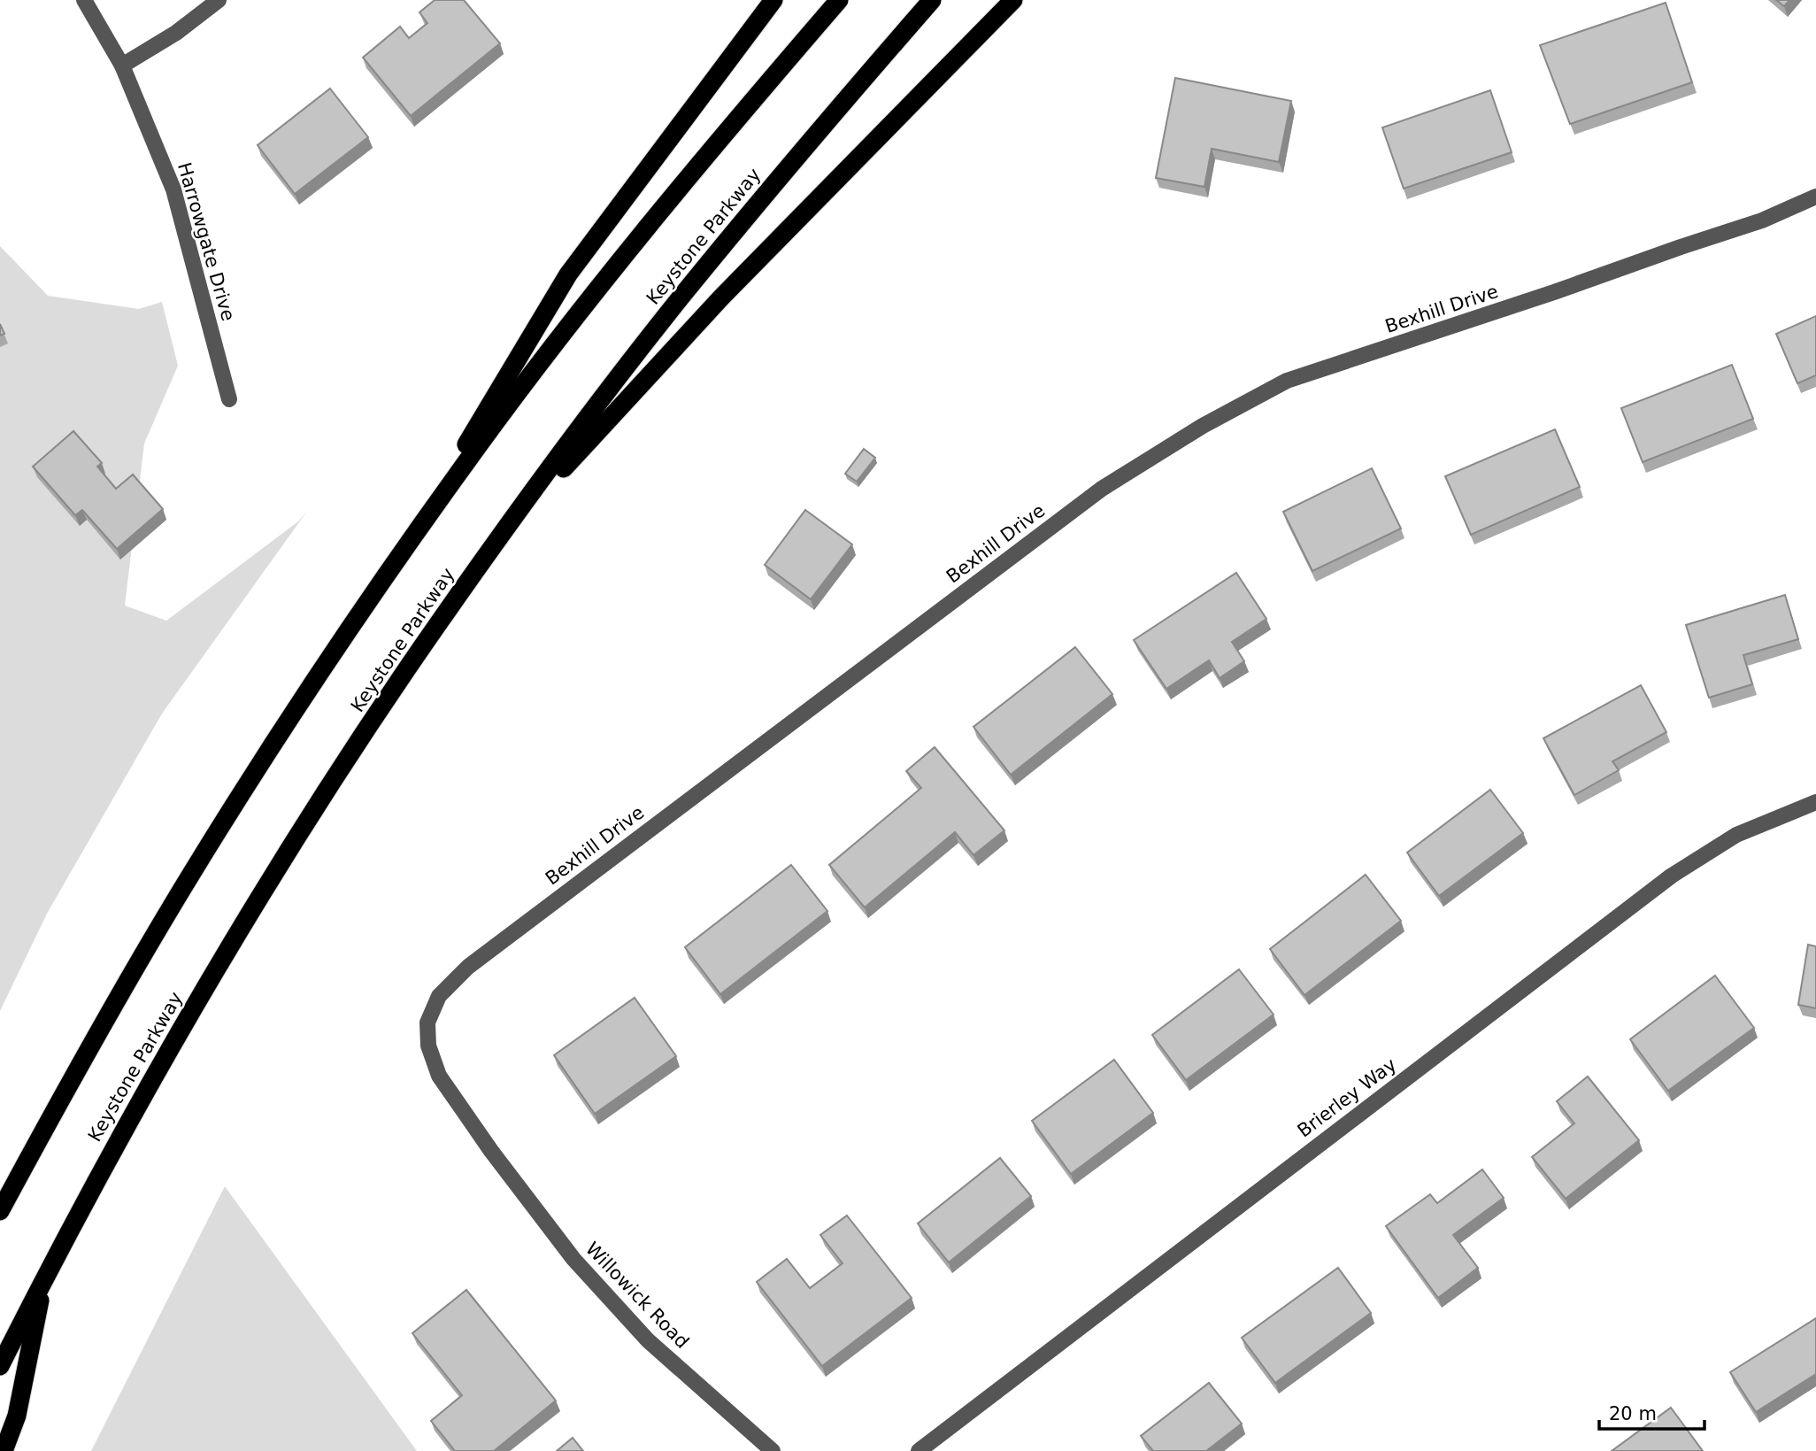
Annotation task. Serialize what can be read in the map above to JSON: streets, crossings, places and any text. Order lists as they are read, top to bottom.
{
  "streets": {
    "highway": ["Keystone Parkway"],
    "street": [
      "Harrowgate Drive",
      "Bexhill Drive",
      "Brierley Way",
      "Willowick Road"
    ]
  },
  "crossings": [
    ["Bexhill Drive", "Willowick Road"]
  ],
  "scale_bar": "20 m"
}
